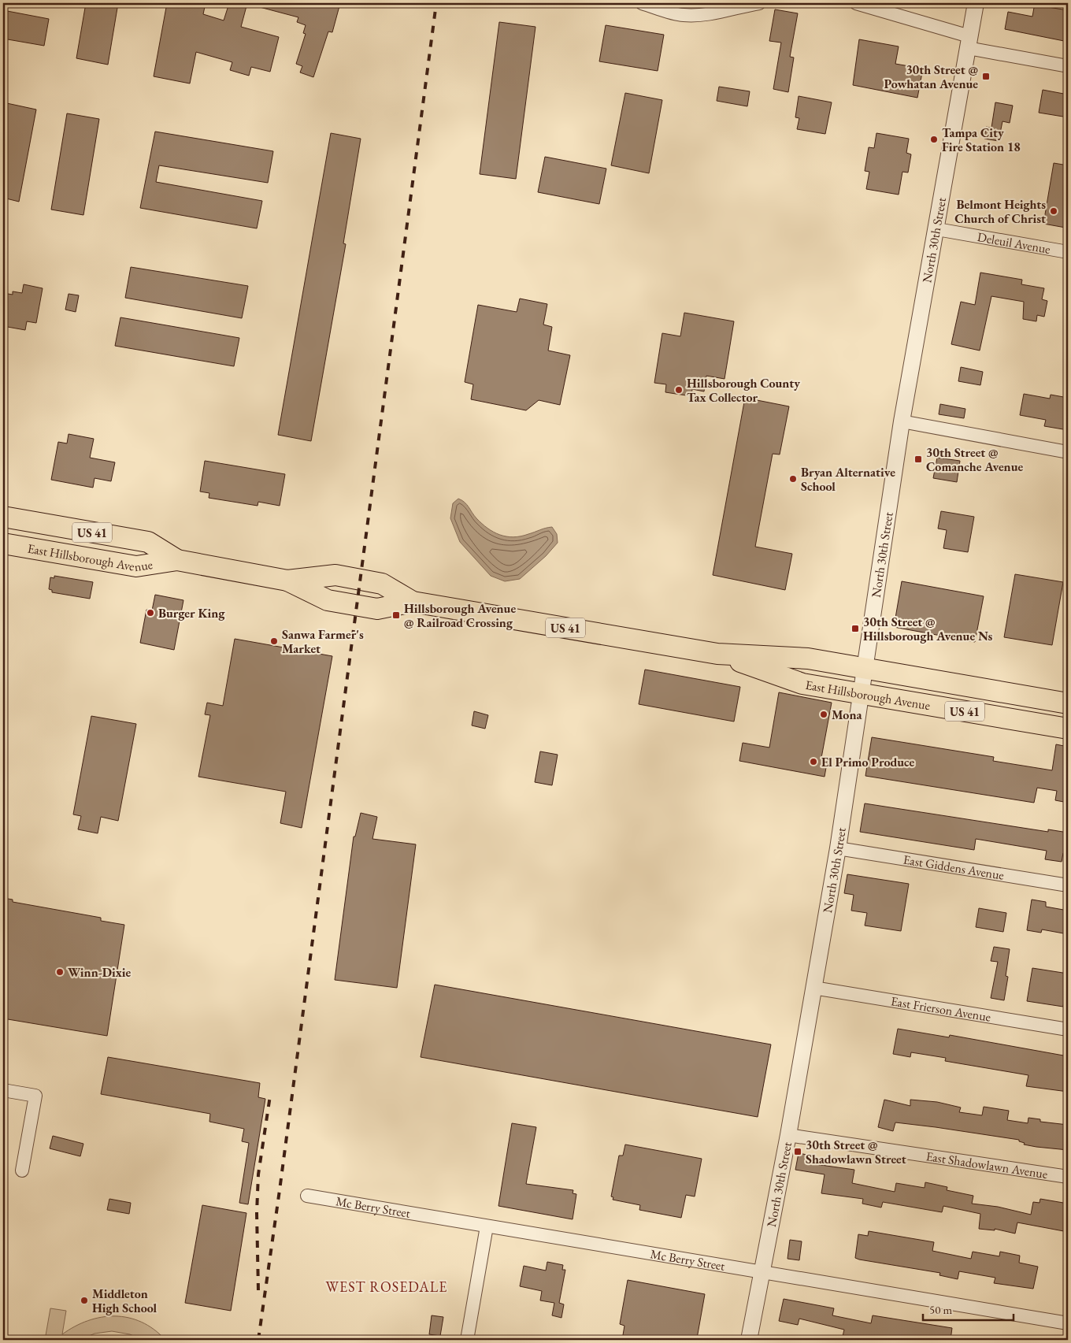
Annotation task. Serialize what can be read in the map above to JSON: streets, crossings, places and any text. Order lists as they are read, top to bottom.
{
  "streets": {
    "main road": ["US 41", "East Hillsborough Avenue"],
    "street": [
      "North 30th Street",
      "Deleuil Avenue",
      "East Giddens Avenue",
      "East Frierson Avenue",
      "East Shadowlawn Avenue",
      "Mc Berry Street"
    ]
  },
  "crossings": [
    ["North 30th Street", "Deleuil Avenue"],
    ["North 30th Street", "East Hillsborough Avenue"],
    ["North 30th Street", "East Giddens Avenue"],
    ["North 30th Street", "East Frierson Avenue"],
    ["North 30th Street", "East Shadowlawn Avenue"],
    ["North 30th Street", "Mc Berry Street"]
  ],
  "districts": ["WEST ROSEDALE"],
  "places": {
    "transit": [
      "30th Street @ Powhatan Avenue",
      "30th Street @ Comanche Avenue",
      "Hillsborough Avenue @ Railroad Crossing",
      "30th Street @ Hillsborough Avenue Ns",
      "30th Street @ Shadowlawn Street"
    ],
    "other": [
      "Tampa City Fire Station 18",
      "Belmont Heights Church of Christ",
      "Hillsborough County Tax Collector",
      "Bryan Alternative School",
      "Burger King",
      "Sanwa Farmer's Market",
      "Mona",
      "El Primo Produce",
      "Winn-Dixie",
      "Middleton High School"
    ]
  },
  "scale_bar": "50 m"
}
